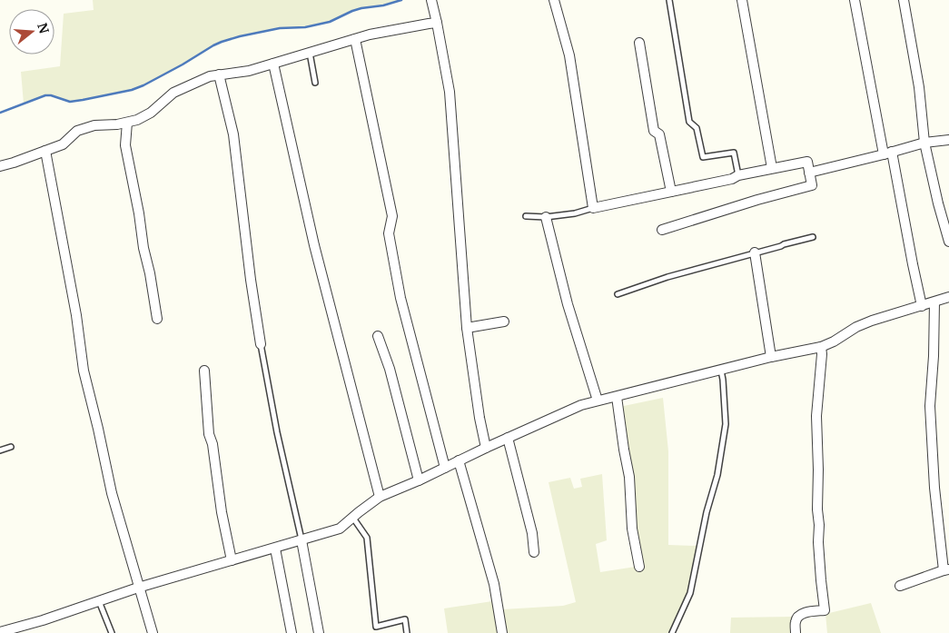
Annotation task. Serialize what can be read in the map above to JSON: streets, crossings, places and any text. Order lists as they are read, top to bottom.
{
  "north": "right"
}
